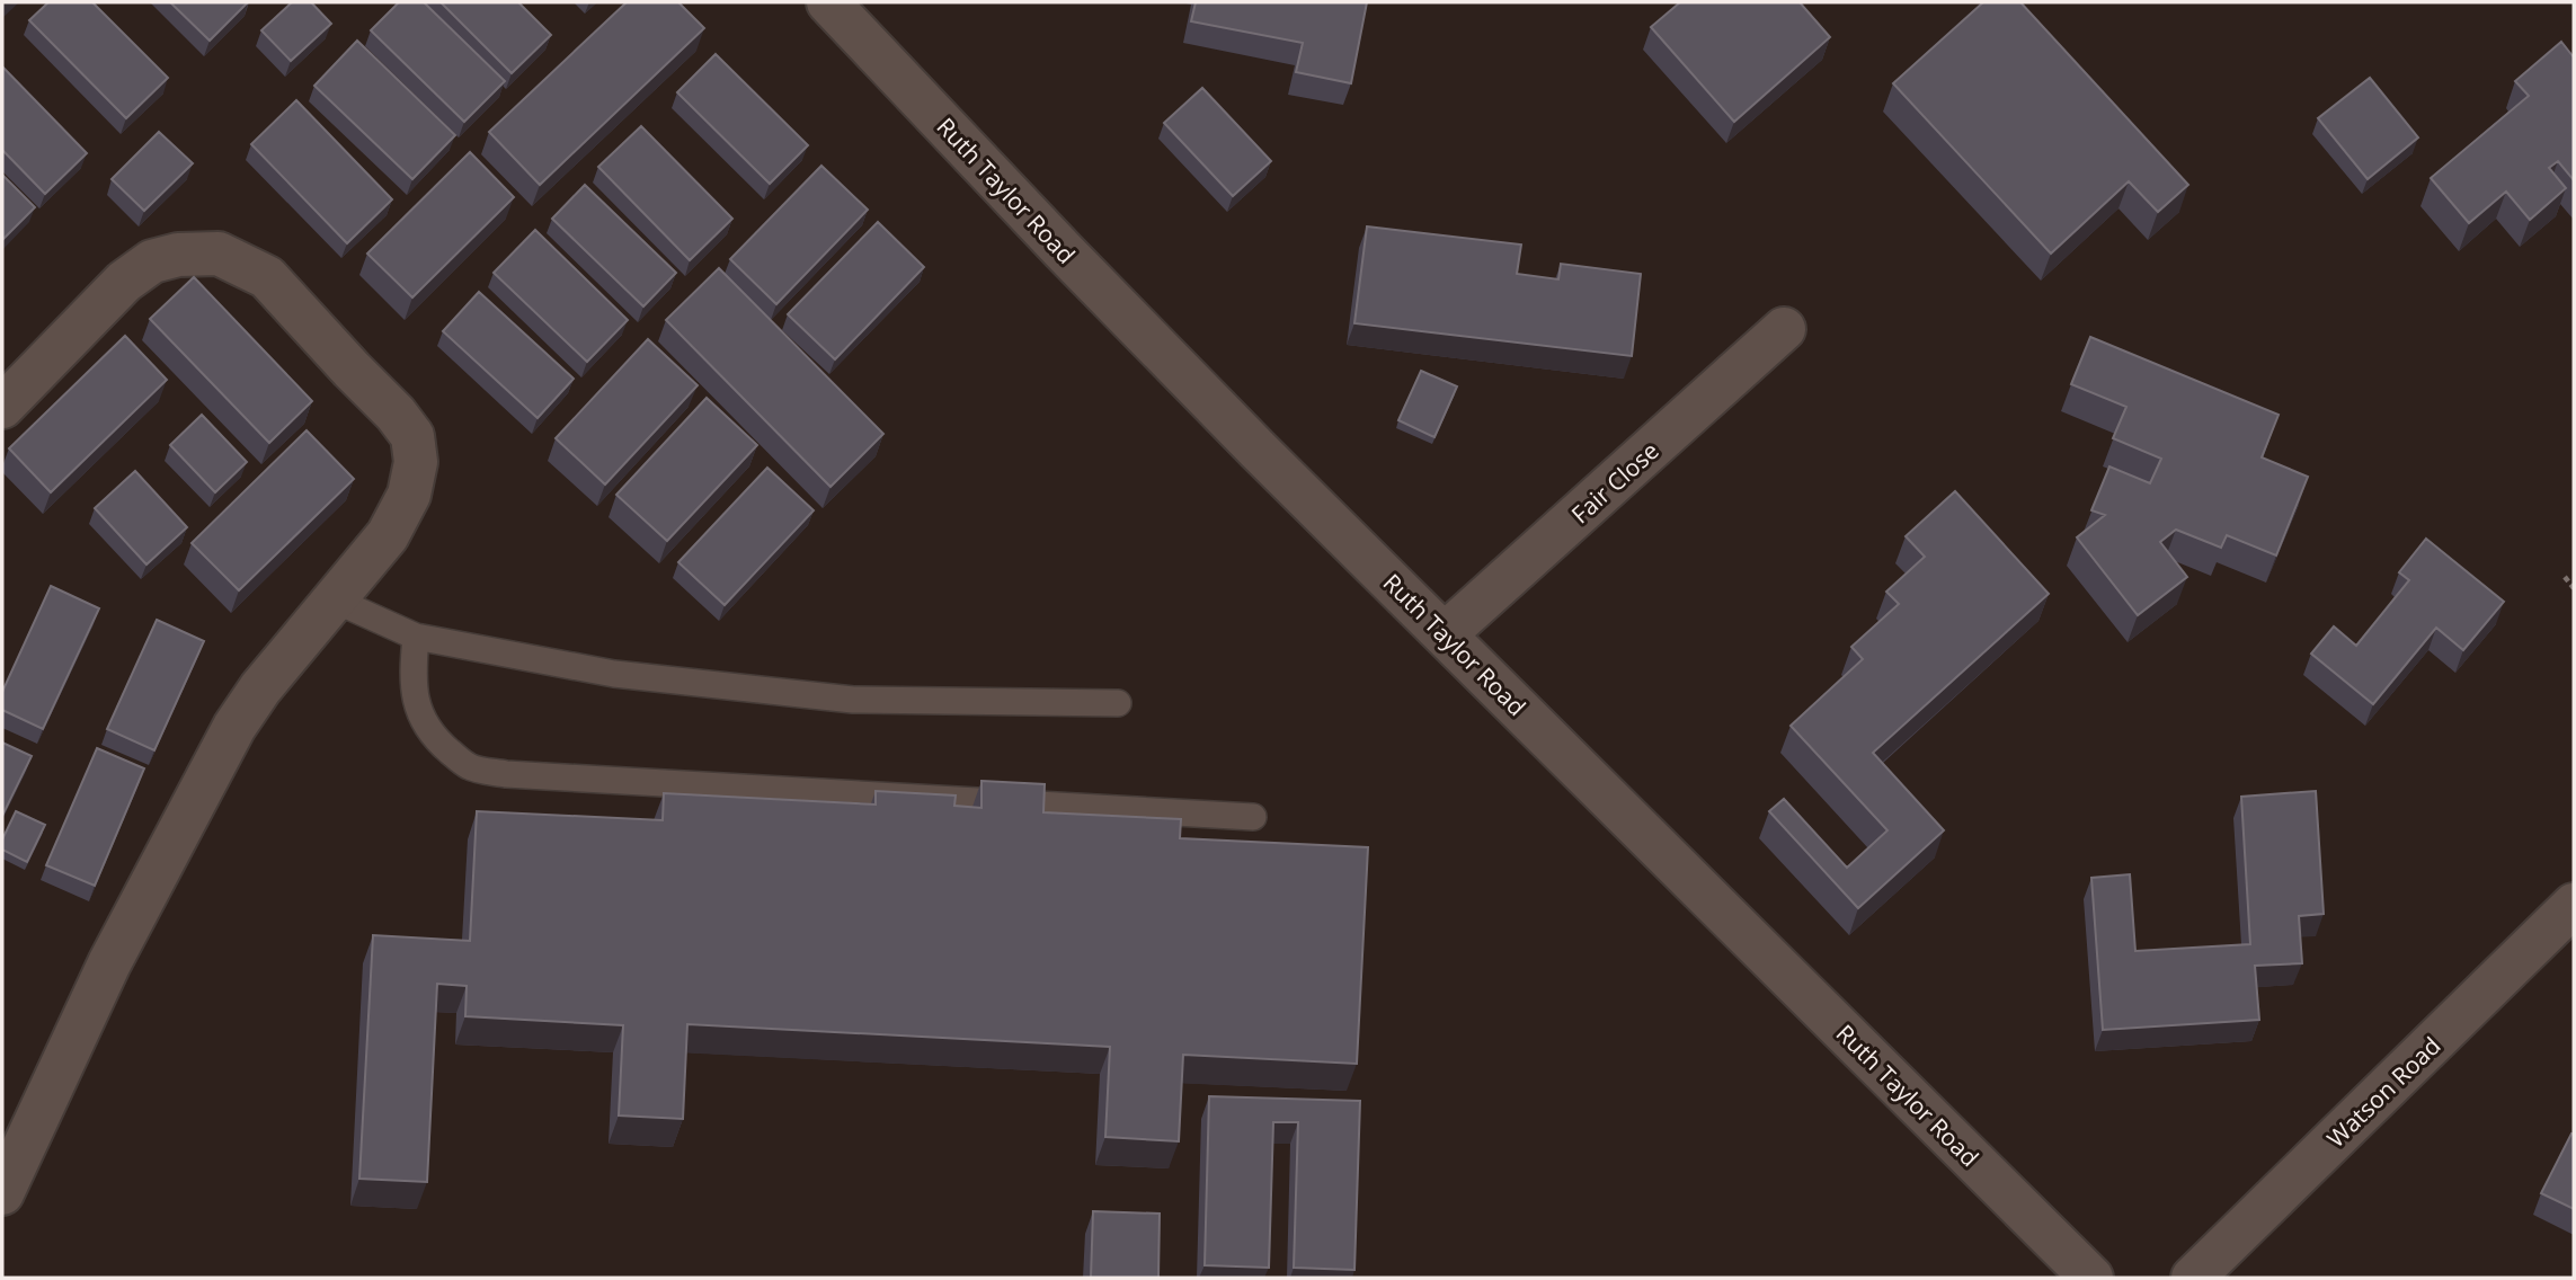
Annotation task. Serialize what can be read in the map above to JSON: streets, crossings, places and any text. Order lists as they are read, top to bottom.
{
  "streets": {
    "street": ["Ruth Taylor Road", "Fair Close", "Watson Road"]
  },
  "crossings": [
    ["Ruth Taylor Road", "Fair Close"]
  ]
}
